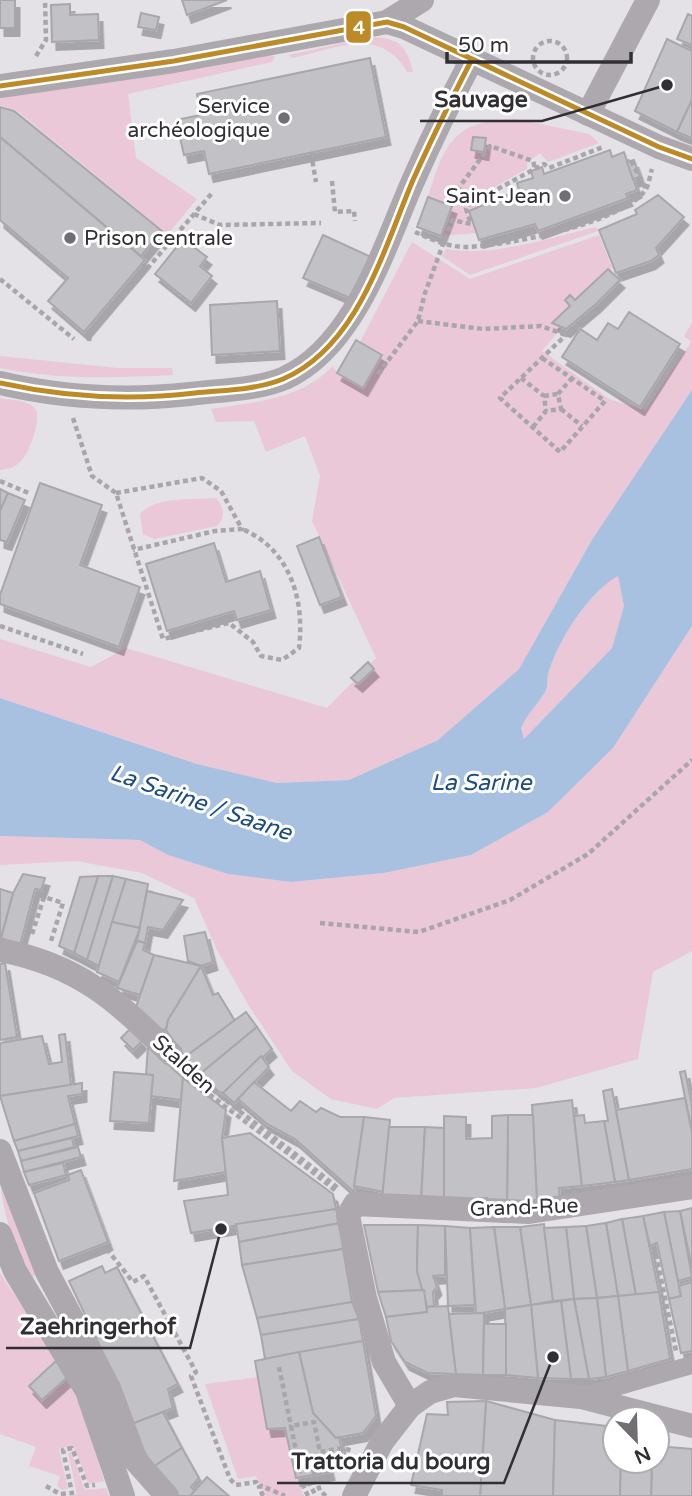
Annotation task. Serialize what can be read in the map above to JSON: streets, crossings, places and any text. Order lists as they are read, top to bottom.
{
  "streets": {
    "street": ["Stalden", "Grand-Rue"]
  },
  "crossings": [
    ["Stalden", "Grand-Rue"]
  ],
  "water": ["La Sarine", "La Sarine / Saane"],
  "places": [
    "Sauvage",
    "Service archéologique",
    "Saint-Jean",
    "Prison centrale",
    "Zaehringerhof",
    "Trattoria du bourg"
  ],
  "lines": ["transit line 4"],
  "scale_bar": "50 m",
  "north": "bottom right"
}
